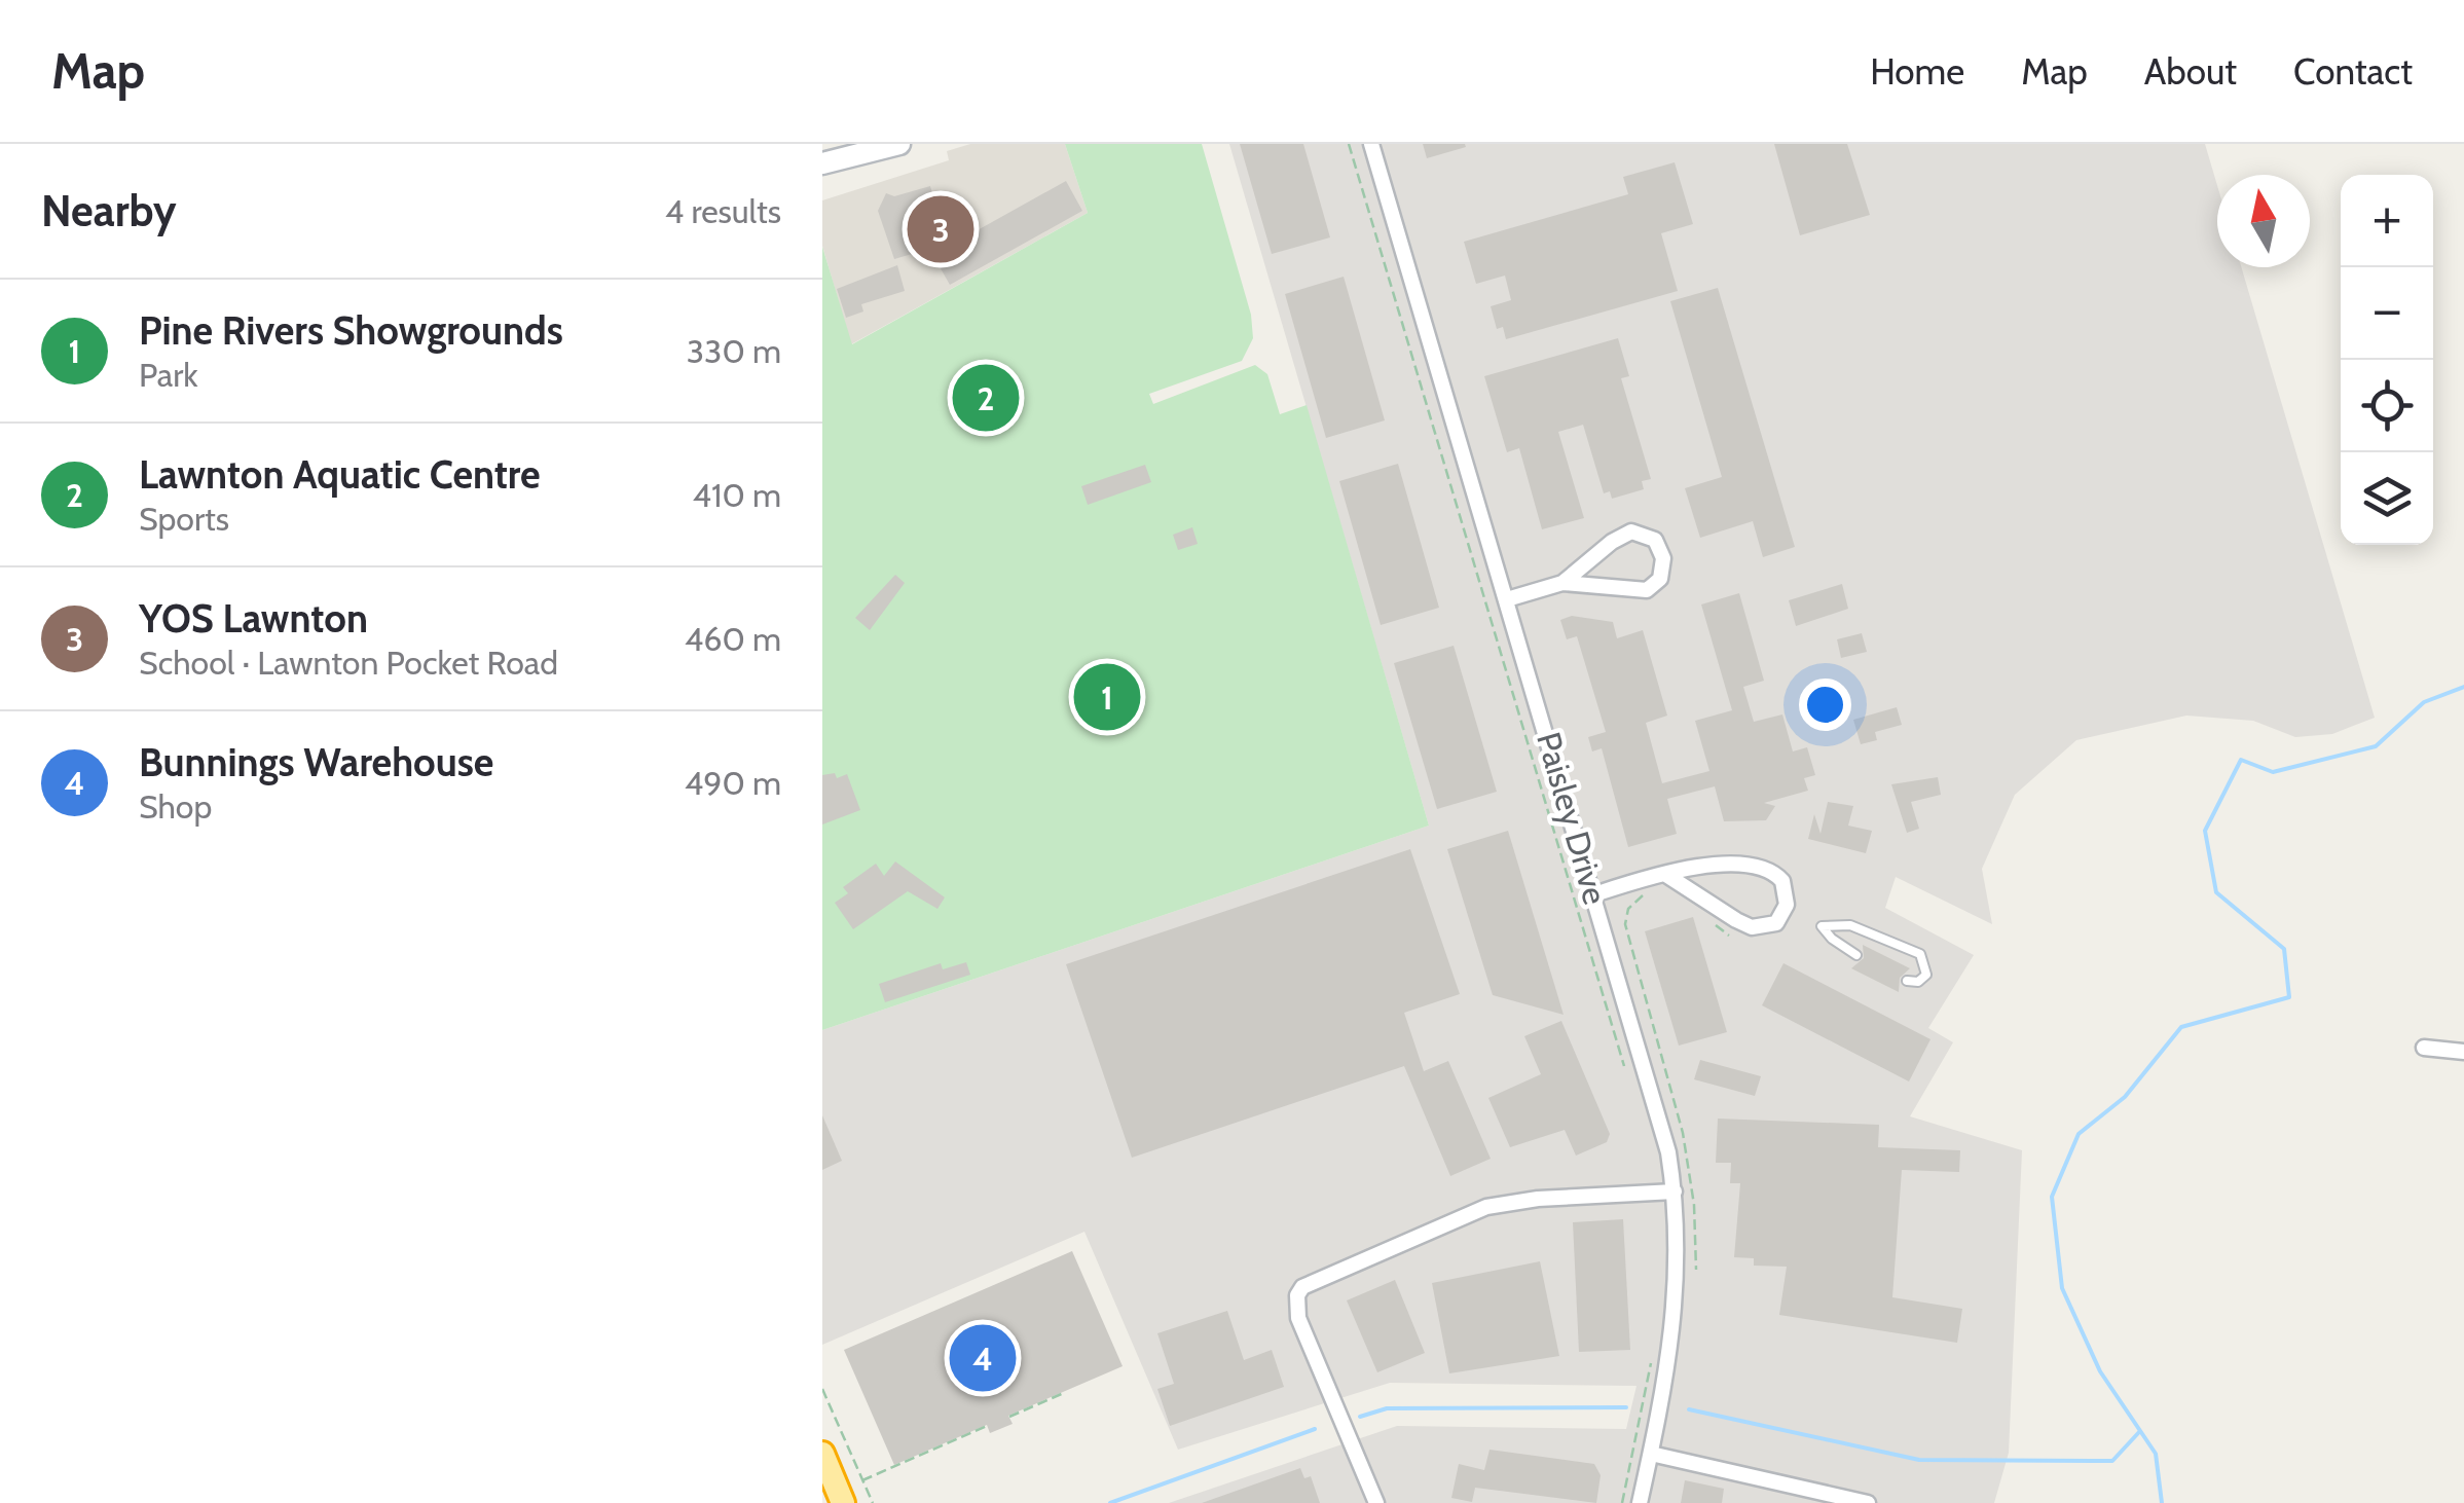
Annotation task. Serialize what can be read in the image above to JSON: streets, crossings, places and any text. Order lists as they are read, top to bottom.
{
  "streets": {
    "street": ["Paisley Drive"]
  },
  "north": "top",
  "page": {
    "header": "Map",
    "nav": [
      "Home",
      "Map",
      "About",
      "Contact"
    ],
    "heading": ["Nearby", "4 results"],
    "map_buttons": ["+", "−"],
    "pins": [
      "3",
      "2",
      "1",
      "4"
    ],
    "list": [
      {
        "mark": "1",
        "name": "Pine Rivers Showgrounds",
        "note": "Park",
        "value": "330 m"
      },
      {
        "mark": "2",
        "name": "Lawnton Aquatic Centre",
        "note": "Sports",
        "value": "410 m"
      },
      {
        "mark": "3",
        "name": "YOS Lawnton",
        "note": "School · Lawnton Pocket Road",
        "value": "460 m"
      },
      {
        "mark": "4",
        "name": "Bunnings Warehouse",
        "note": "Shop",
        "value": "490 m"
      }
    ]
  }
}
